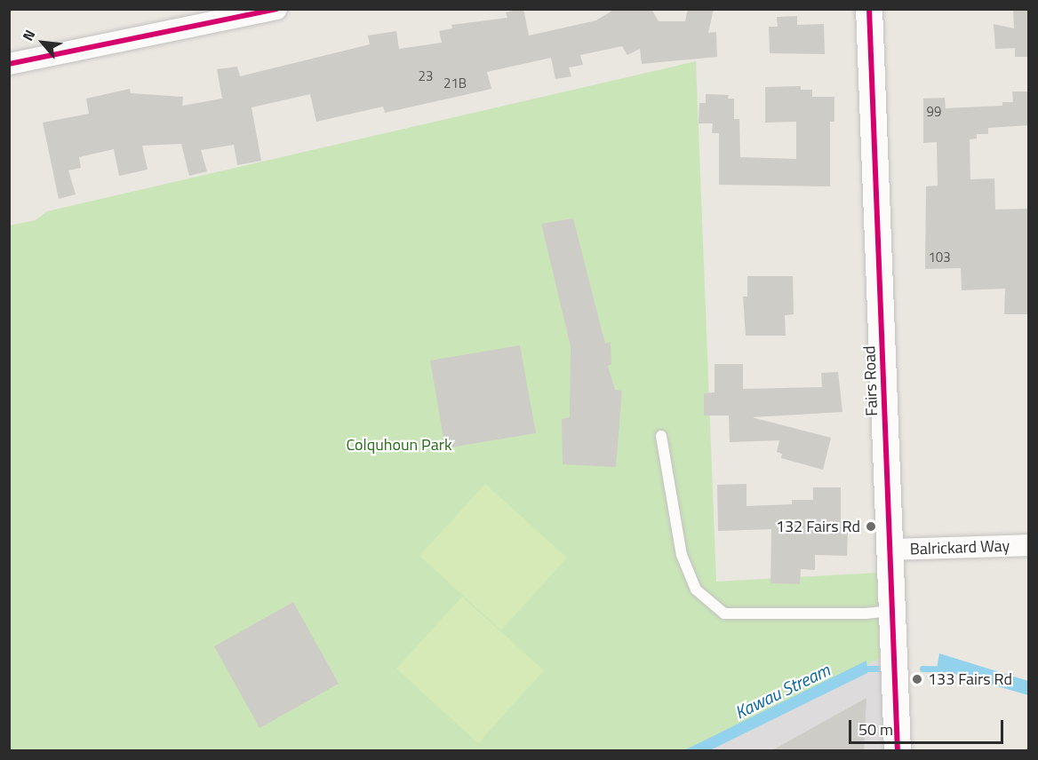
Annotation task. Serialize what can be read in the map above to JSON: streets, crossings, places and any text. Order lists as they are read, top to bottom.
{
  "streets": {
    "street": ["Fairs Road", "Balrickard Way"]
  },
  "crossings": [
    ["Fairs Road", "Balrickard Way"]
  ],
  "water": ["Kawau Stream"],
  "parks": ["Colquhoun Park"],
  "places": ["132 Fairs Rd", "133 Fairs Rd"],
  "house_numbers": [
    "23",
    "21B",
    "99",
    "103"
  ],
  "scale_bar": "50 m",
  "north": "top left"
}
